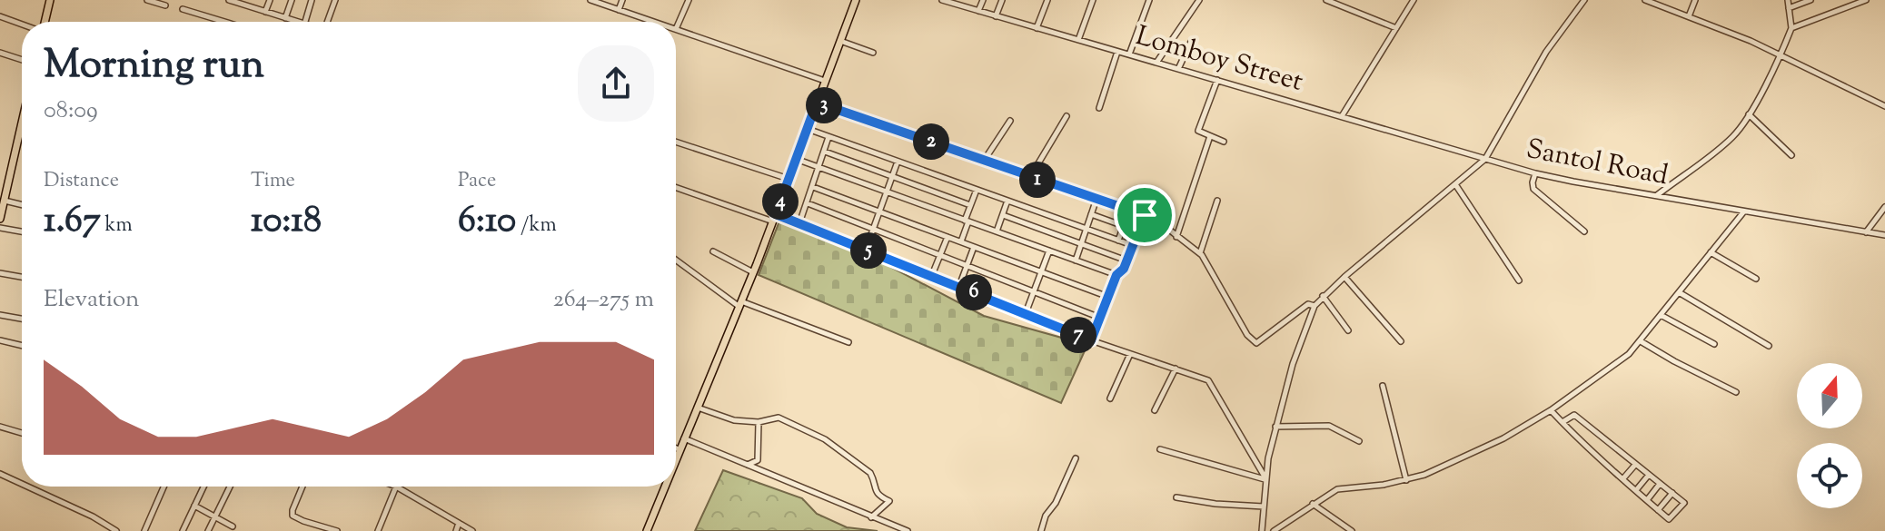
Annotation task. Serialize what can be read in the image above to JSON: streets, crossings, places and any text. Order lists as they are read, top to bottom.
{
  "streets": {
    "street": ["Lomboy Street", "Santol Road"]
  },
  "crossings": [
    ["Lomboy Street", "Santol Road"]
  ],
  "north": "top",
  "page": {
    "heading": ["Morning run", "08:09"],
    "pins": [
      "3",
      "2",
      "1",
      "4",
      "5",
      "6",
      "7"
    ],
    "stats": [
      ["Distance", "1.67 km"],
      ["Time", "10:18"],
      ["Pace", "6:10 /km"]
    ],
    "chart": ["Elevation", "264–275 m"]
  }
}
